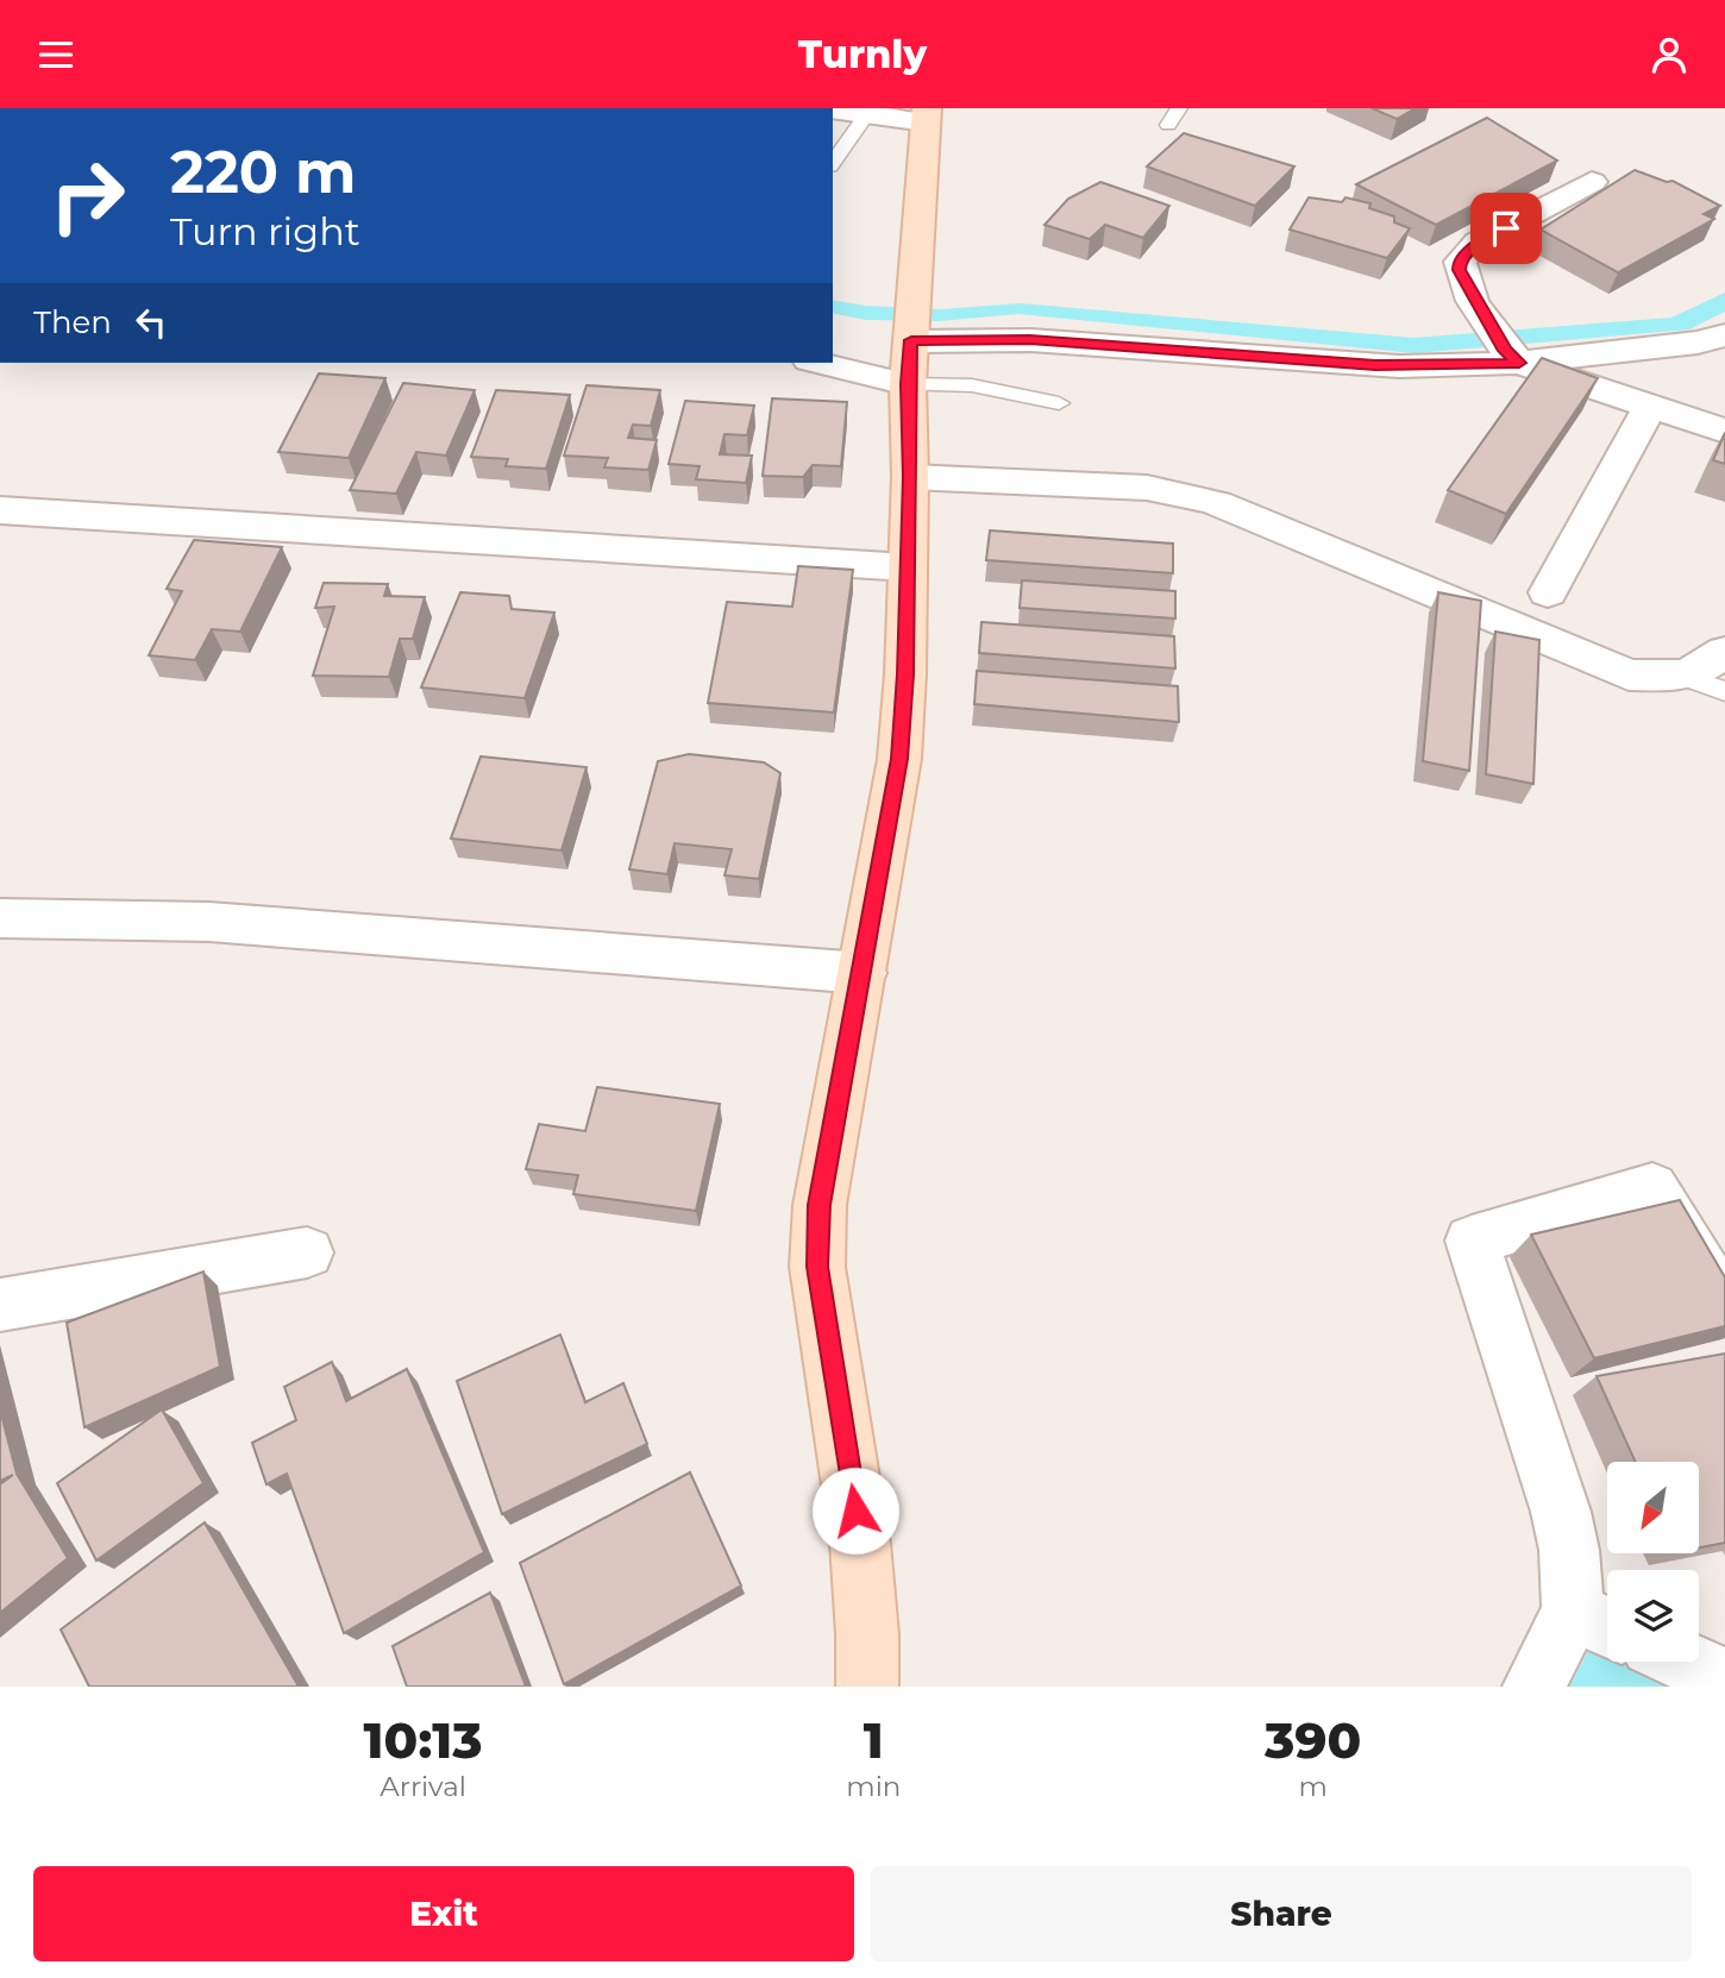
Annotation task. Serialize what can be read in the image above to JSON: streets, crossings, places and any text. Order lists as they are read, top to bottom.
{
  "north": "bottom left",
  "page": {
    "header": "Turnly",
    "turn": ["220 m", "Turn right"],
    "then": "Then",
    "eta": [
      "10:13",
      "Arrival",
      "1",
      "min",
      "390",
      "m"
    ],
    "buttons": ["Exit", "Share"]
  }
}
